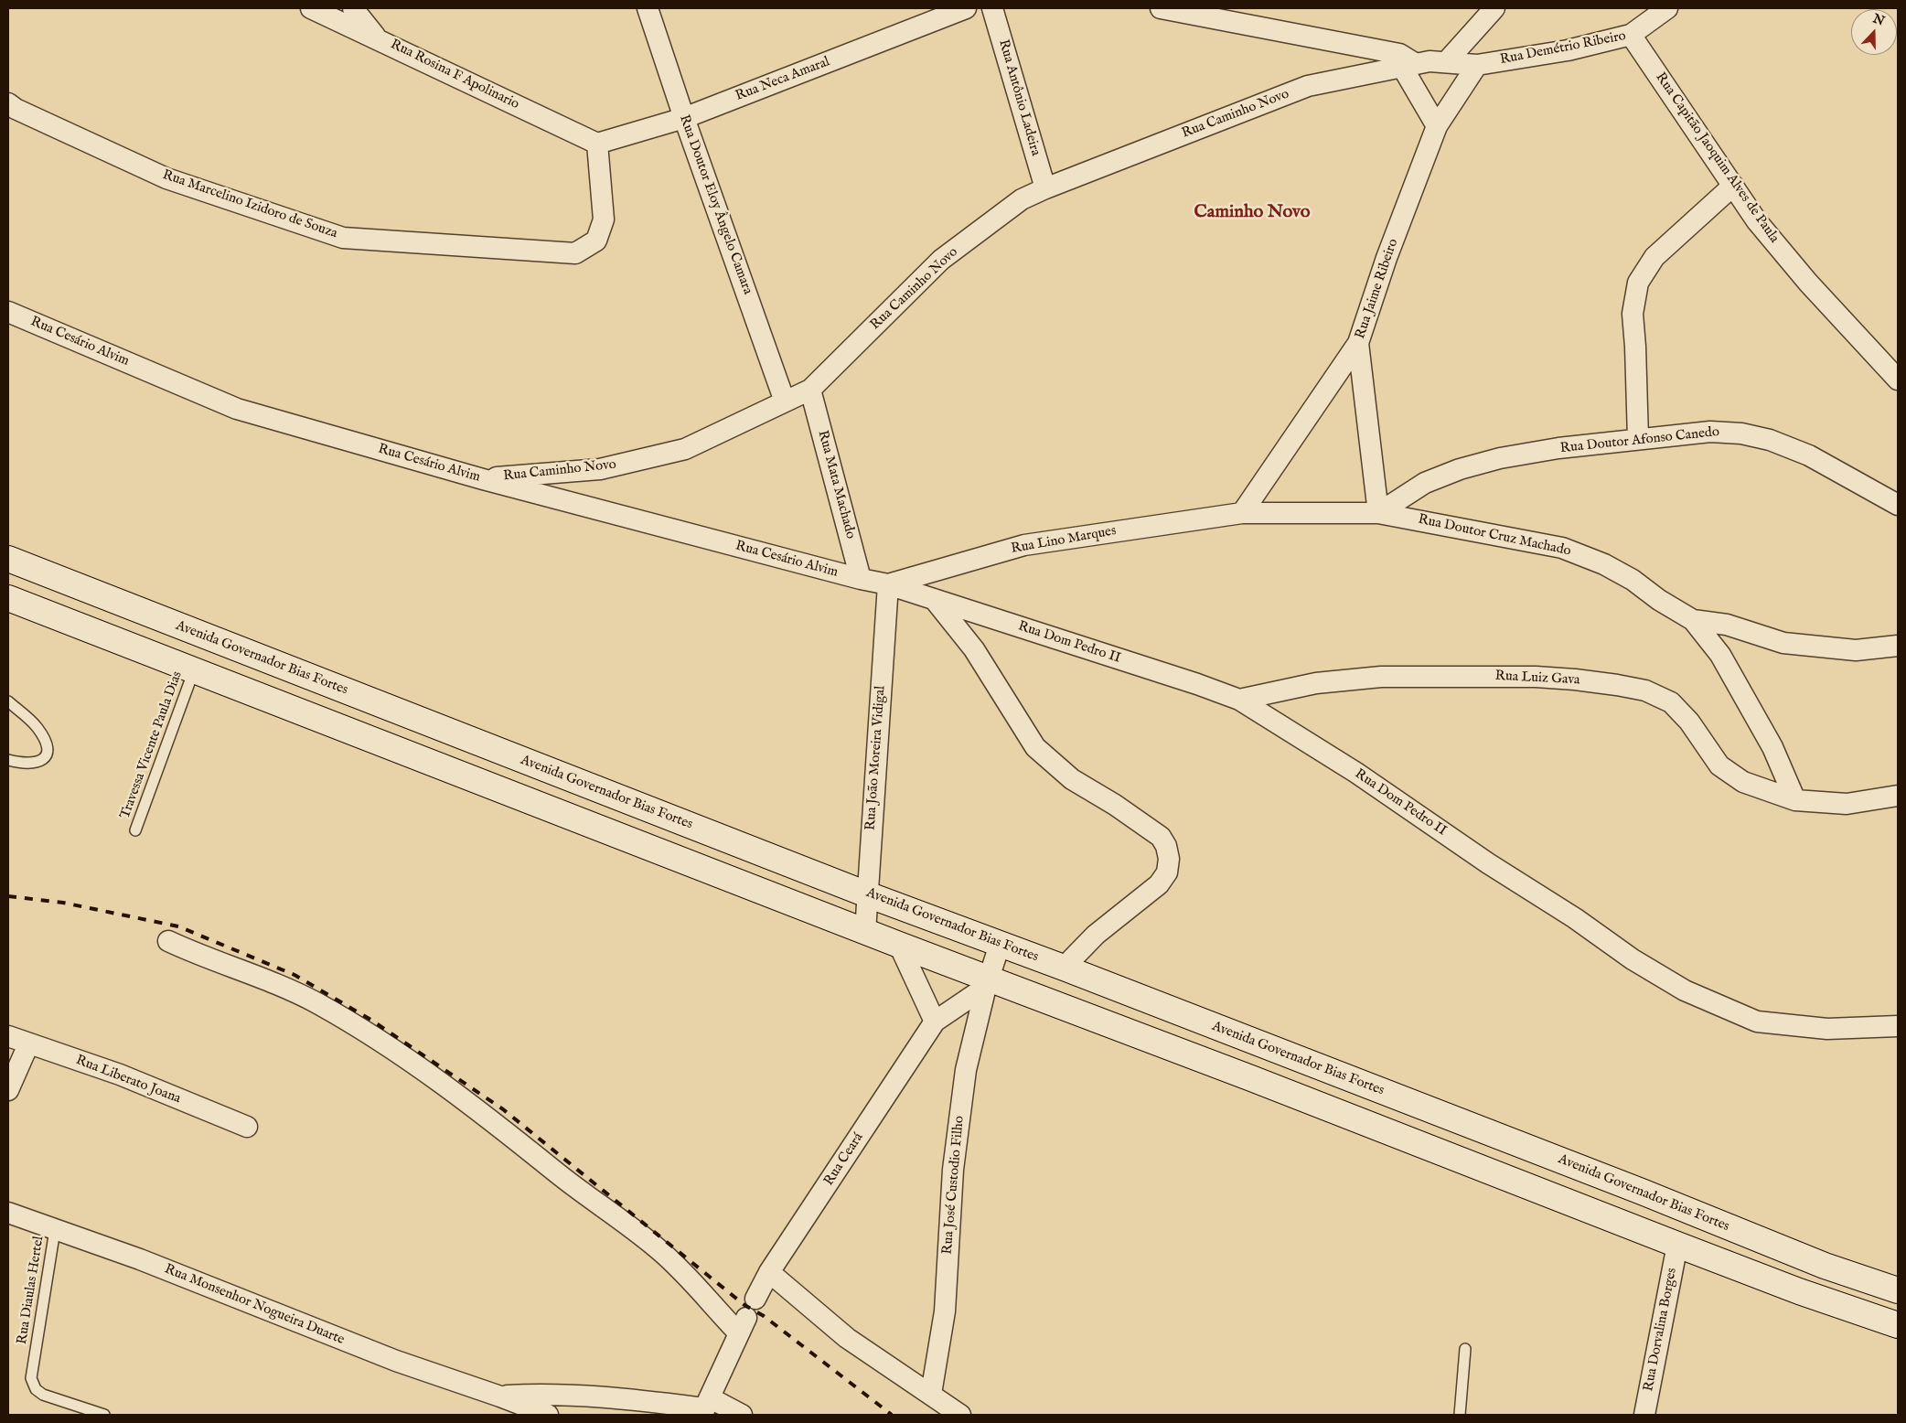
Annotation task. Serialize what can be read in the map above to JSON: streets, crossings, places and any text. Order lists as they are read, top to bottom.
{
  "streets": {
    "main road": ["Avenida Governador Bias Fortes"],
    "street": [
      "Rua Demétrio Ribeiro",
      "Rua Rosina F Apolinario",
      "Rua Neca Amaral",
      "Rua Antônio Ladeira",
      "Rua Caminho Novo",
      "Rua Capitão Jaoquim Alves de Paula",
      "Rua Marcelino Izidoro de Souza",
      "Rua Doutor Eloy Ângelo Camara",
      "Rua Jaime Ribeiro",
      "Rua Cesário Alvim",
      "Rua Doutor Afonso Canedo",
      "Rua Mata Machado",
      "Rua Doutor Cruz Machado",
      "Rua Lino Marques",
      "Rua Dom Pedro II",
      "Rua Luiz Gava",
      "Rua João Moreira Vidigal",
      "Rua Liberato Joana",
      "Rua Ceará",
      "Rua José Custodio Filho",
      "Rua Monsenhor Nogueira Duarte",
      "Rua Dorvalina Borges"
    ],
    "lane": ["Travessa Vicente Paula Dias", "Rua Diaulas Hertel"]
  },
  "crossings": [
    ["Rua Demétrio Ribeiro", "Rua Caminho Novo"],
    ["Rua Demétrio Ribeiro", "Rua Capitão Jaoquim Alves de Paula"],
    ["Rua Demétrio Ribeiro", "Rua Jaime Ribeiro"],
    ["Rua Rosina F Apolinario", "Rua Neca Amaral"],
    ["Rua Rosina F Apolinario", "Rua Marcelino Izidoro de Souza"],
    ["Rua Neca Amaral", "Rua Marcelino Izidoro de Souza"],
    ["Rua Neca Amaral", "Rua Doutor Eloy Ângelo Camara"],
    ["Rua Antônio Ladeira", "Rua Caminho Novo"],
    ["Rua Caminho Novo", "Rua Doutor Eloy Ângelo Camara"],
    ["Rua Caminho Novo", "Rua Cesário Alvim"],
    ["Rua Caminho Novo", "Rua Mata Machado"],
    ["Rua Jaime Ribeiro", "Rua Doutor Afonso Canedo"],
    ["Rua Jaime Ribeiro", "Rua Doutor Cruz Machado"],
    ["Rua Jaime Ribeiro", "Rua Lino Marques"],
    ["Rua Cesário Alvim", "Rua Mata Machado"],
    ["Rua Cesário Alvim", "Rua Lino Marques"],
    ["Rua Cesário Alvim", "Rua Dom Pedro II"],
    ["Rua Cesário Alvim", "Rua João Moreira Vidigal"],
    ["Rua Doutor Afonso Canedo", "Rua Doutor Cruz Machado"],
    ["Rua Doutor Afonso Canedo", "Rua Lino Marques"],
    ["Rua Doutor Cruz Machado", "Rua Lino Marques"],
    ["Rua Doutor Cruz Machado", "Rua Luiz Gava"],
    ["Rua Lino Marques", "Rua Dom Pedro II"],
    ["Rua Lino Marques", "Rua João Moreira Vidigal"],
    ["Rua Dom Pedro II", "Rua Luiz Gava"],
    ["Rua Dom Pedro II", "Rua João Moreira Vidigal"],
    ["Avenida Governador Bias Fortes", "Rua João Moreira Vidigal"],
    ["Rua Ceará", "Rua José Custodio Filho"],
    ["Rua Diaulas Hertel", "Rua Monsenhor Nogueira Duarte"]
  ],
  "districts": ["Caminho Novo"],
  "north": "top"
}
